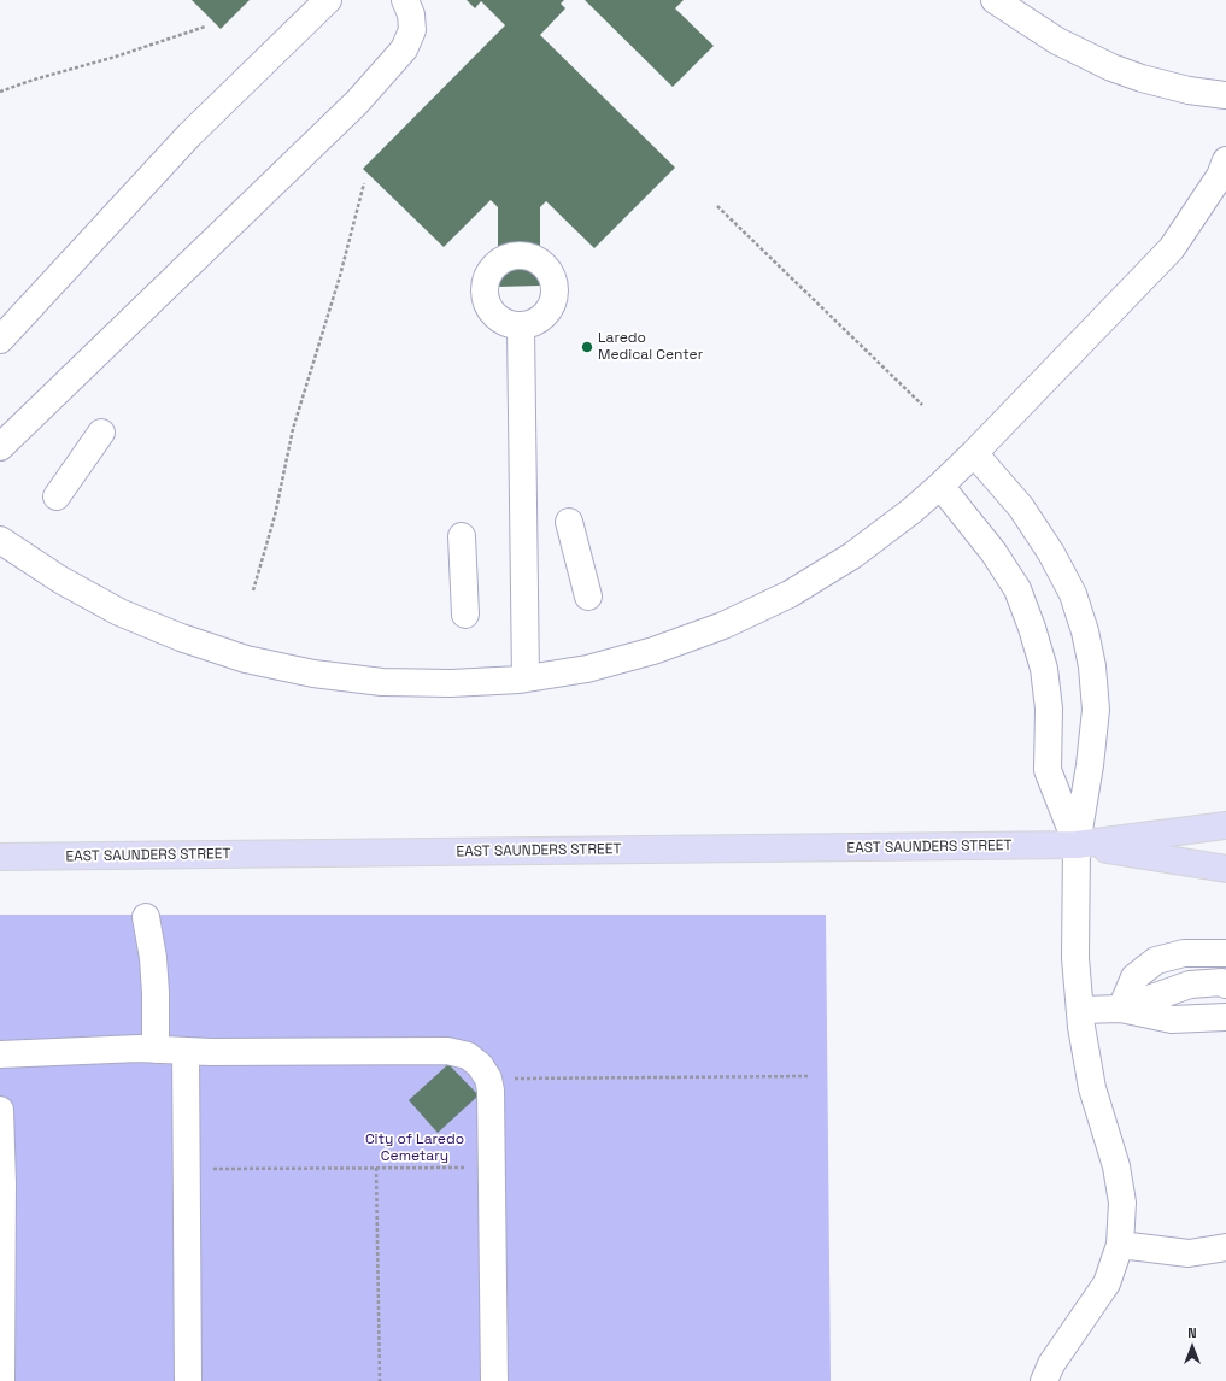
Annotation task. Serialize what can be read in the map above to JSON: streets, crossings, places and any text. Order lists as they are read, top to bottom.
{
  "streets": {
    "main road": ["EAST SAUNDERS STREET"]
  },
  "parks": ["City of Laredo Cemetary"],
  "places": ["Laredo Medical Center"],
  "north": "top"
}
